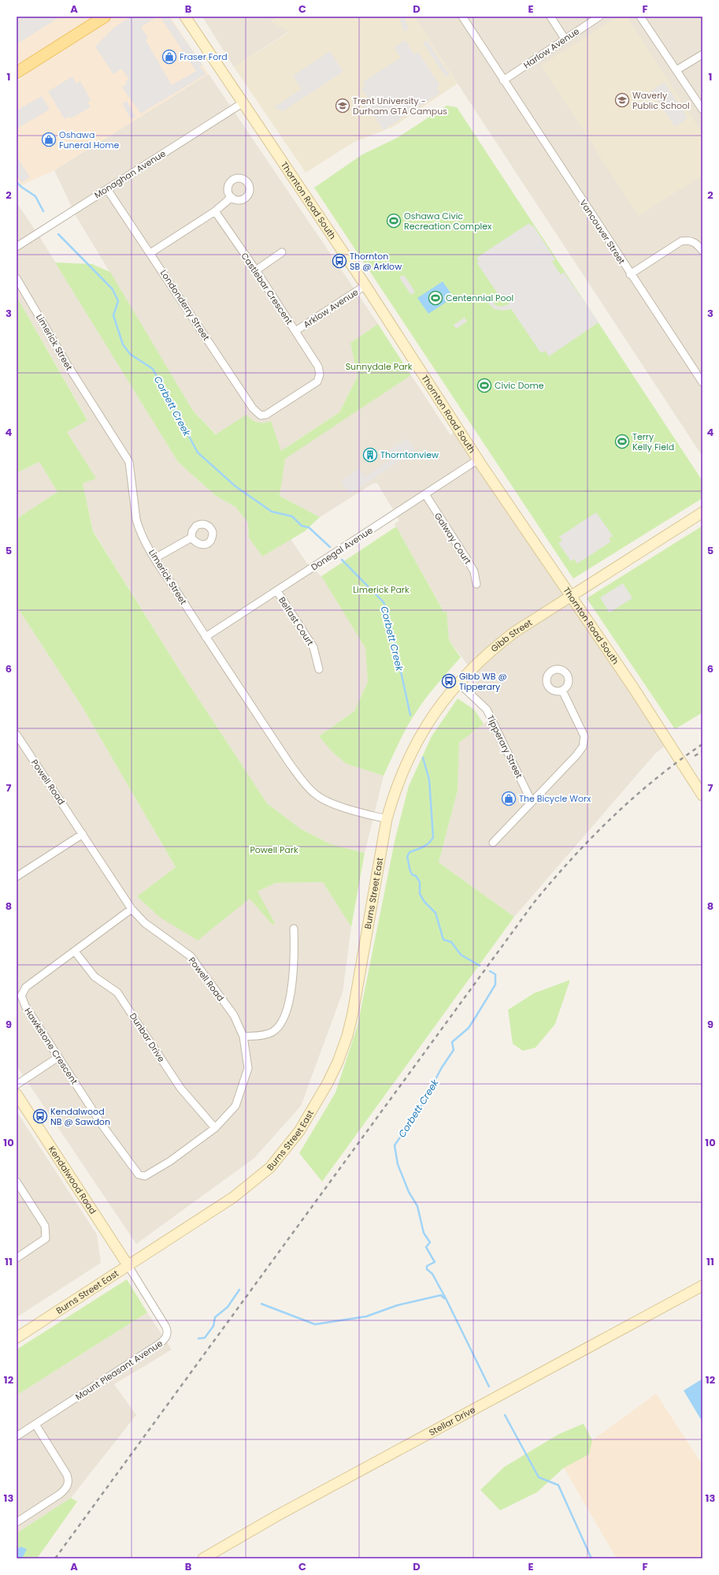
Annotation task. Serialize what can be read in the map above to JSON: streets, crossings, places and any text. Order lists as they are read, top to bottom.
{
  "streets": {
    "main road": [
      "Thornton Road South",
      "Gibb Street",
      "Burns Street East",
      "Kendalwood Road",
      "Stellar Drive"
    ],
    "street": [
      "Harlow Avenue",
      "Monaghan Avenue",
      "Vancouver Street",
      "Castlebar Crescent",
      "Londonderry Street",
      "Arklow Avenue",
      "Limerick Street",
      "Galway Court",
      "Donegal Avenue",
      "Belfast Court",
      "Tipperary Street",
      "Powell Road",
      "Dunbar Drive",
      "Hawkstone Crescent",
      "Mount Pleasant Avenue"
    ]
  },
  "crossings": [
    ["Harlow Avenue", "Vancouver Street"],
    ["Monaghan Avenue", "Thornton Road South"],
    ["Monaghan Avenue", "Londonderry Street"],
    ["Thornton Road South", "Arklow Avenue"],
    ["Thornton Road South", "Donegal Avenue"],
    ["Thornton Road South", "Gibb Street"],
    ["Castlebar Crescent", "Londonderry Street"],
    ["Castlebar Crescent", "Arklow Avenue"],
    ["Limerick Street", "Donegal Avenue"],
    ["Limerick Street", "Gibb Street"],
    ["Limerick Street", "Burns Street East"],
    ["Galway Court", "Donegal Avenue"],
    ["Donegal Avenue", "Belfast Court"],
    ["Gibb Street", "Tipperary Street"],
    ["Gibb Street", "Burns Street East"],
    ["Powell Road", "Dunbar Drive"],
    ["Powell Road", "Hawkstone Crescent"],
    ["Burns Street East", "Kendalwood Road"],
    ["Burns Street East", "Mount Pleasant Avenue"],
    ["Dunbar Drive", "Hawkstone Crescent"],
    ["Kendalwood Road", "Mount Pleasant Avenue"]
  ],
  "water": ["Corbett Creek"],
  "parks": ["Sunnydale Park", "Limerick Park", "Powell Park"],
  "places": {
    "shop": ["Fraser Ford", "Oshawa Funeral Home", "The Bicycle Worx"],
    "school or university": ["Waverly Public School", "Trent University - Durham GTA Campus"],
    "sports": [
      "Oshawa Civic Recreation Complex",
      "Centennial Pool",
      "Civic Dome",
      "Terry Kelly Field"
    ],
    "bus stop": ["Thornton SB @ Arklow", "Gibb WB @ Tipperary", "Kendalwood NB @ Sawdon"],
    "building": ["Thorntonview"]
  },
  "grid": {
    "columns": [
      "A",
      "B",
      "C",
      "D",
      "E",
      "F"
    ],
    "rows": [
      "1",
      "2",
      "3",
      "4",
      "5",
      "6",
      "7",
      "8",
      "9",
      "10",
      "11",
      "12",
      "13"
    ]
  }
}
